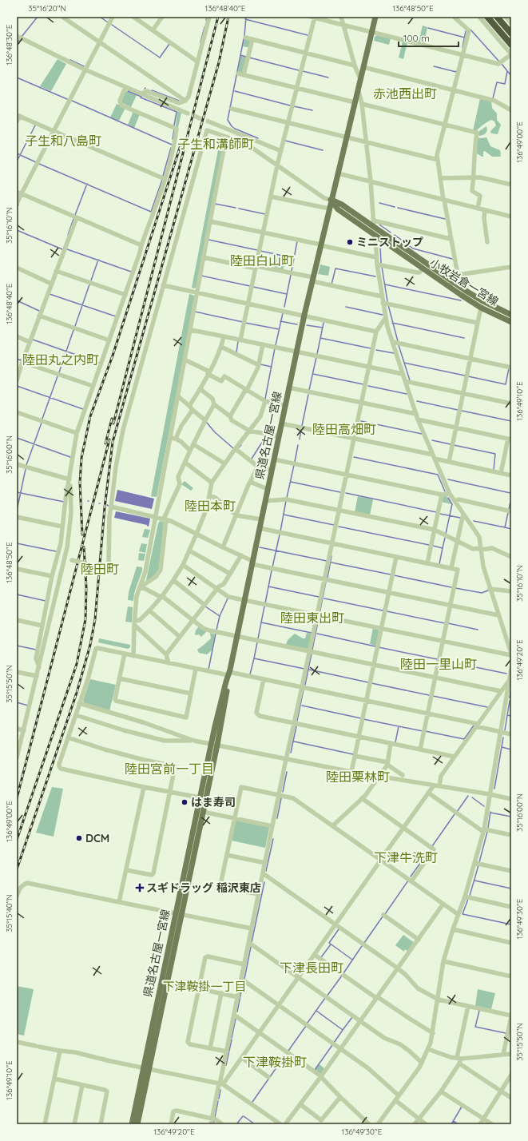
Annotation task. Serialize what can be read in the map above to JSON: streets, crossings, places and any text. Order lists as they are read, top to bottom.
{
  "streets": {
    "main road": ["小牧岩倉一宮線", "県道名古屋一宮線"]
  },
  "crossings": [
    ["小牧岩倉一宮線", "県道名古屋一宮線"]
  ],
  "districts": [
    "赤池西出町",
    "子生和八島町",
    "子生和溝師町",
    "陸田白山町",
    "陸田丸之内町",
    "陸田高畑町",
    "陸田本町",
    "陸田町",
    "陸田東出町",
    "陸田一里山町",
    "陸田宮前一丁目",
    "陸田栗林町",
    "下津牛洗町",
    "下津長田町",
    "下津鞍掛一丁目",
    "下津鞍掛町"
  ],
  "places": {
    "other": ["ミニストップ", "はま寿司", "DCM"],
    "health": ["スギドラッグ 稲沢東店"]
  },
  "scale_bar": "100 m",
  "coordinates": [
    "35°16'20\"N",
    "136°48'40\"E",
    "136°48'50\"E",
    "136°48'30\"E",
    "136°49'00\"E",
    "35°16'10\"N",
    "136°49'10\"E",
    "35°16'00\"N",
    "136°49'20\"E",
    "35°15'50\"N",
    "35°15'40\"N",
    "136°49'30\"E"
  ]
}
